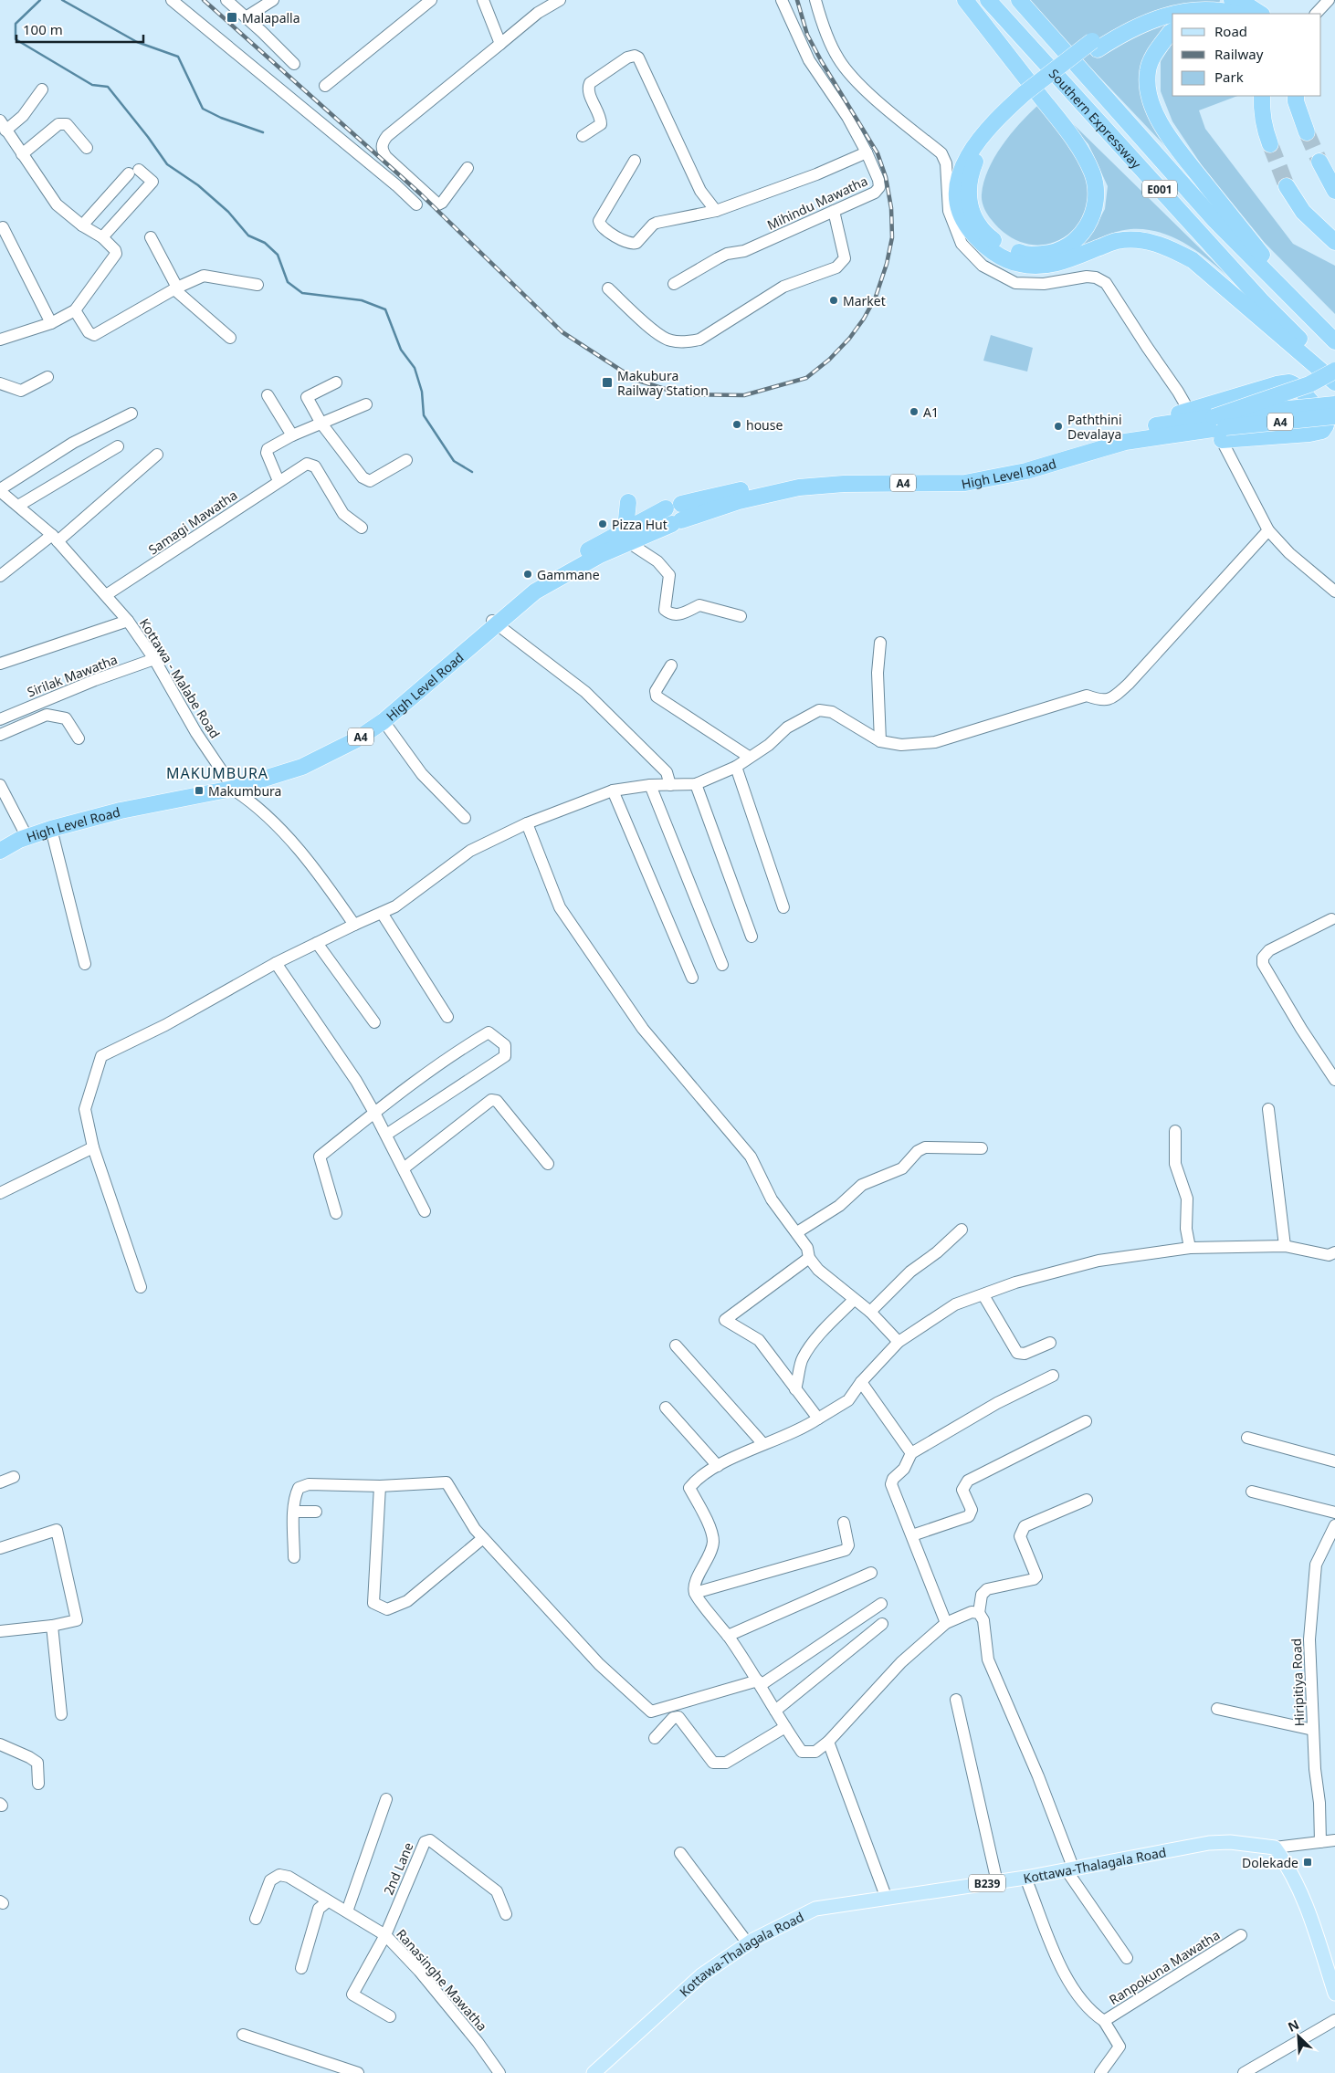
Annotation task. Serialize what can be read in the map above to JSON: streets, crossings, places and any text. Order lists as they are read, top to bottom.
{
  "streets": {
    "highway": [
      "Southern Expressway",
      "E001",
      "A4",
      "High Level Road"
    ],
    "main road": ["Kottawa-Thalagala Road", "B239"],
    "street": [
      "Mihindu Mawatha",
      "Samagi Mawatha",
      "Sirilak Mawatha",
      "Kottawa - Malabe Road",
      "Hiripitiya Road",
      "2nd Lane",
      "Ranpokuna Mawatha",
      "Ranasinghe Mawatha"
    ]
  },
  "crossings": [
    ["High Level Road", "Kottawa - Malabe Road"],
    ["Samagi Mawatha", "Kottawa - Malabe Road"],
    ["Sirilak Mawatha", "Kottawa - Malabe Road"],
    ["Kottawa-Thalagala Road", "Ranpokuna Mawatha"],
    ["2nd Lane", "Ranasinghe Mawatha"]
  ],
  "districts": ["MAKUMBURA"],
  "places": {
    "transit": [
      "Malapalla",
      "Makubura Railway Station",
      "Makumbura",
      "Dolekade"
    ],
    "other": [
      "Market",
      "A1",
      "house",
      "Paththini Devalaya",
      "Pizza Hut",
      "Gammane"
    ]
  },
  "legend": ["Road", "Railway", "Park"],
  "scale_bar": "100 m",
  "north": "top left"
}
